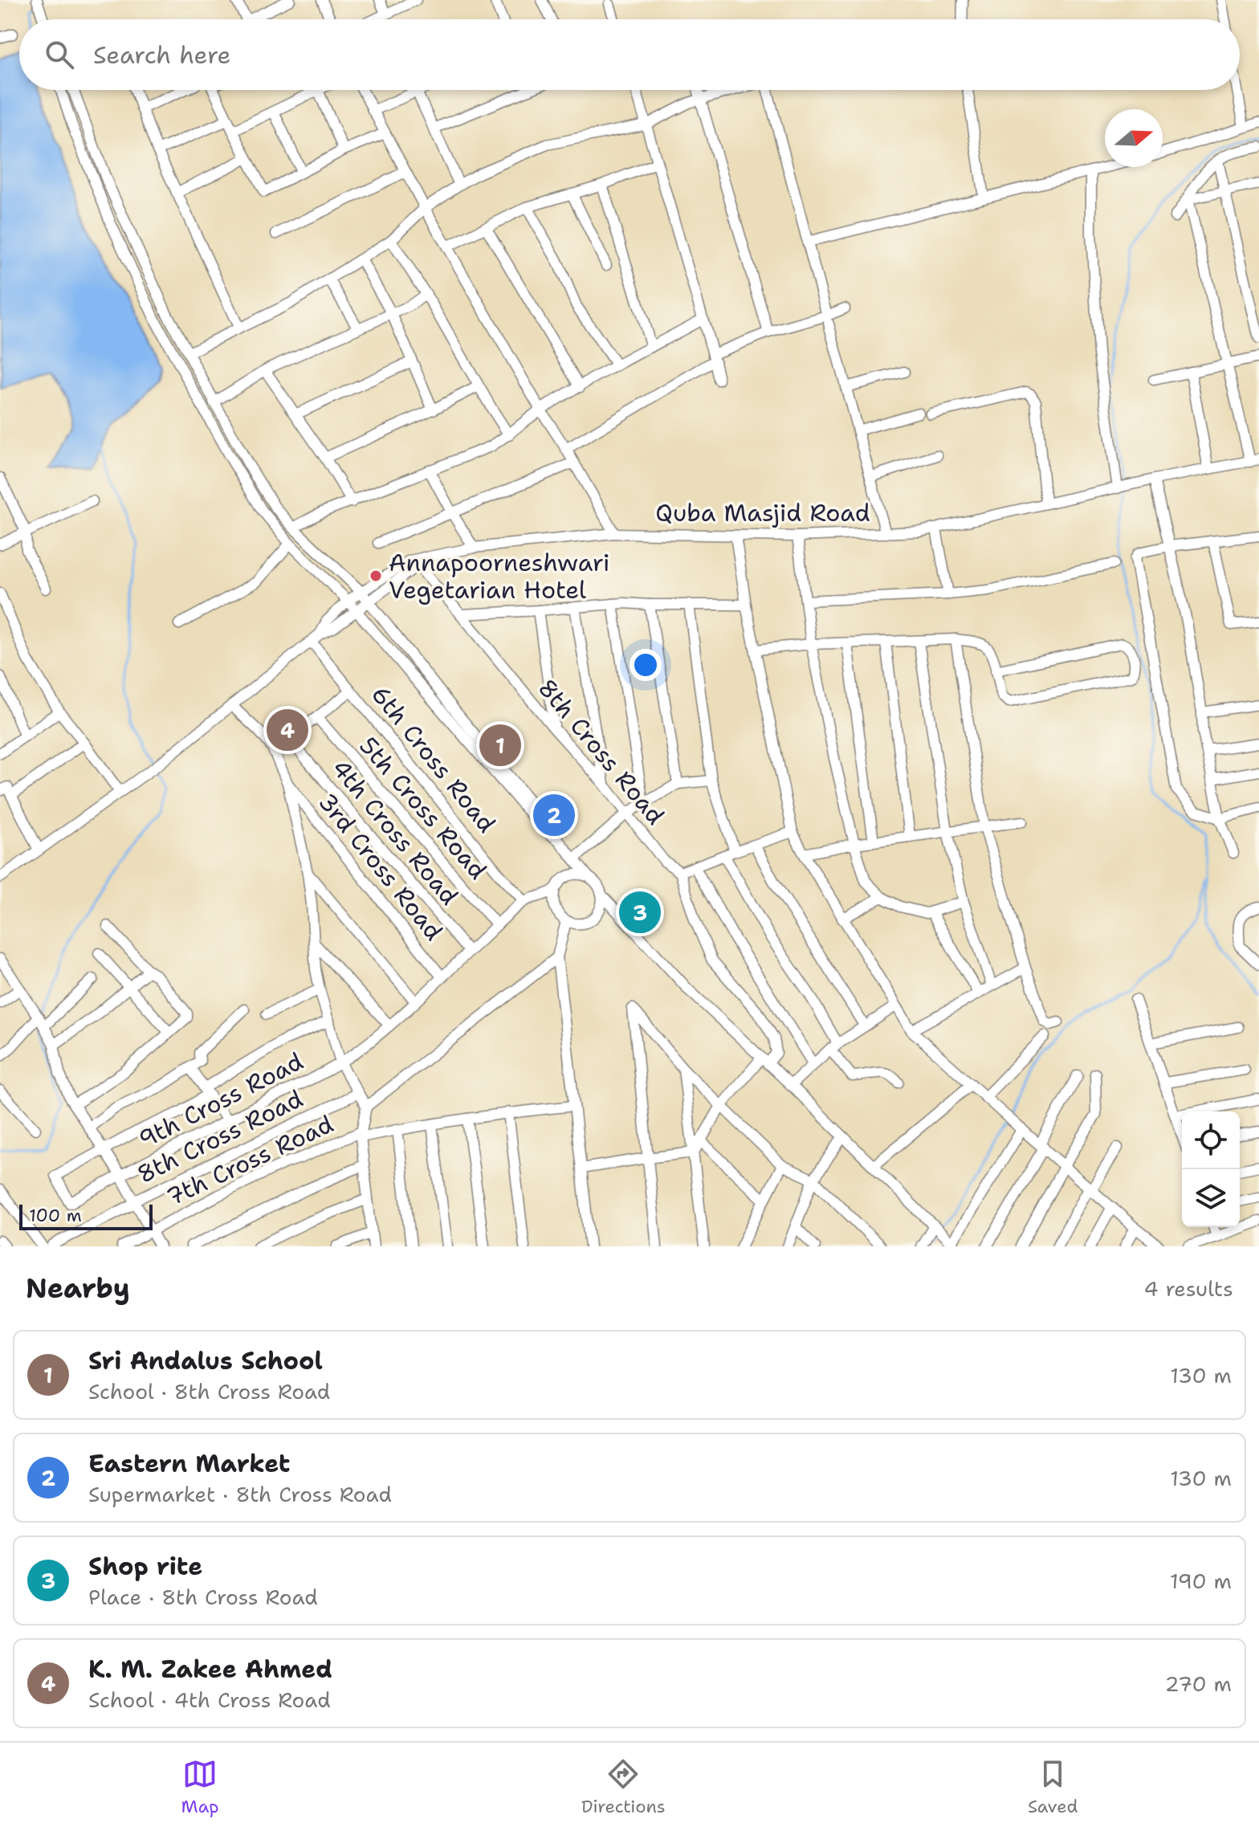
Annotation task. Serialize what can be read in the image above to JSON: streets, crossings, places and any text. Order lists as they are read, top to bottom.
{
  "streets": {
    "street": [
      "Quba Masjid Road",
      "8th Cross Road",
      "6th Cross Road",
      "5th Cross Road",
      "4th Cross Road",
      "3rd Cross Road",
      "9th Cross Road",
      "7th Cross Road"
    ]
  },
  "crossings": [
    ["Quba Masjid Road", "8th Cross Road"],
    ["Quba Masjid Road", "6th Cross Road"],
    ["6th Cross Road", "9th Cross Road"],
    ["5th Cross Road", "9th Cross Road"],
    ["4th Cross Road", "9th Cross Road"],
    ["3rd Cross Road", "9th Cross Road"]
  ],
  "places": ["Annapoorneshwari Vegetarian Hotel"],
  "scale_bar": "100 m",
  "north": "right",
  "page": {
    "search": "Search here",
    "pins": [
      "4",
      "1",
      "2",
      "3"
    ],
    "scale": "100 m",
    "heading": ["Nearby", "4 results"],
    "list": [
      {
        "mark": "1",
        "name": "Sri Andalus School",
        "note": "School · 8th Cross Road",
        "value": "130 m"
      },
      {
        "mark": "2",
        "name": "Eastern Market",
        "note": "Supermarket · 8th Cross Road",
        "value": "130 m"
      },
      {
        "mark": "3",
        "name": "Shop rite",
        "note": "Place · 8th Cross Road",
        "value": "190 m"
      },
      {
        "mark": "4",
        "name": "K. M. Zakee Ahmed",
        "note": "School · 4th Cross Road",
        "value": "270 m"
      }
    ],
    "nav": ["Map", "Directions", "Saved"]
  }
}
